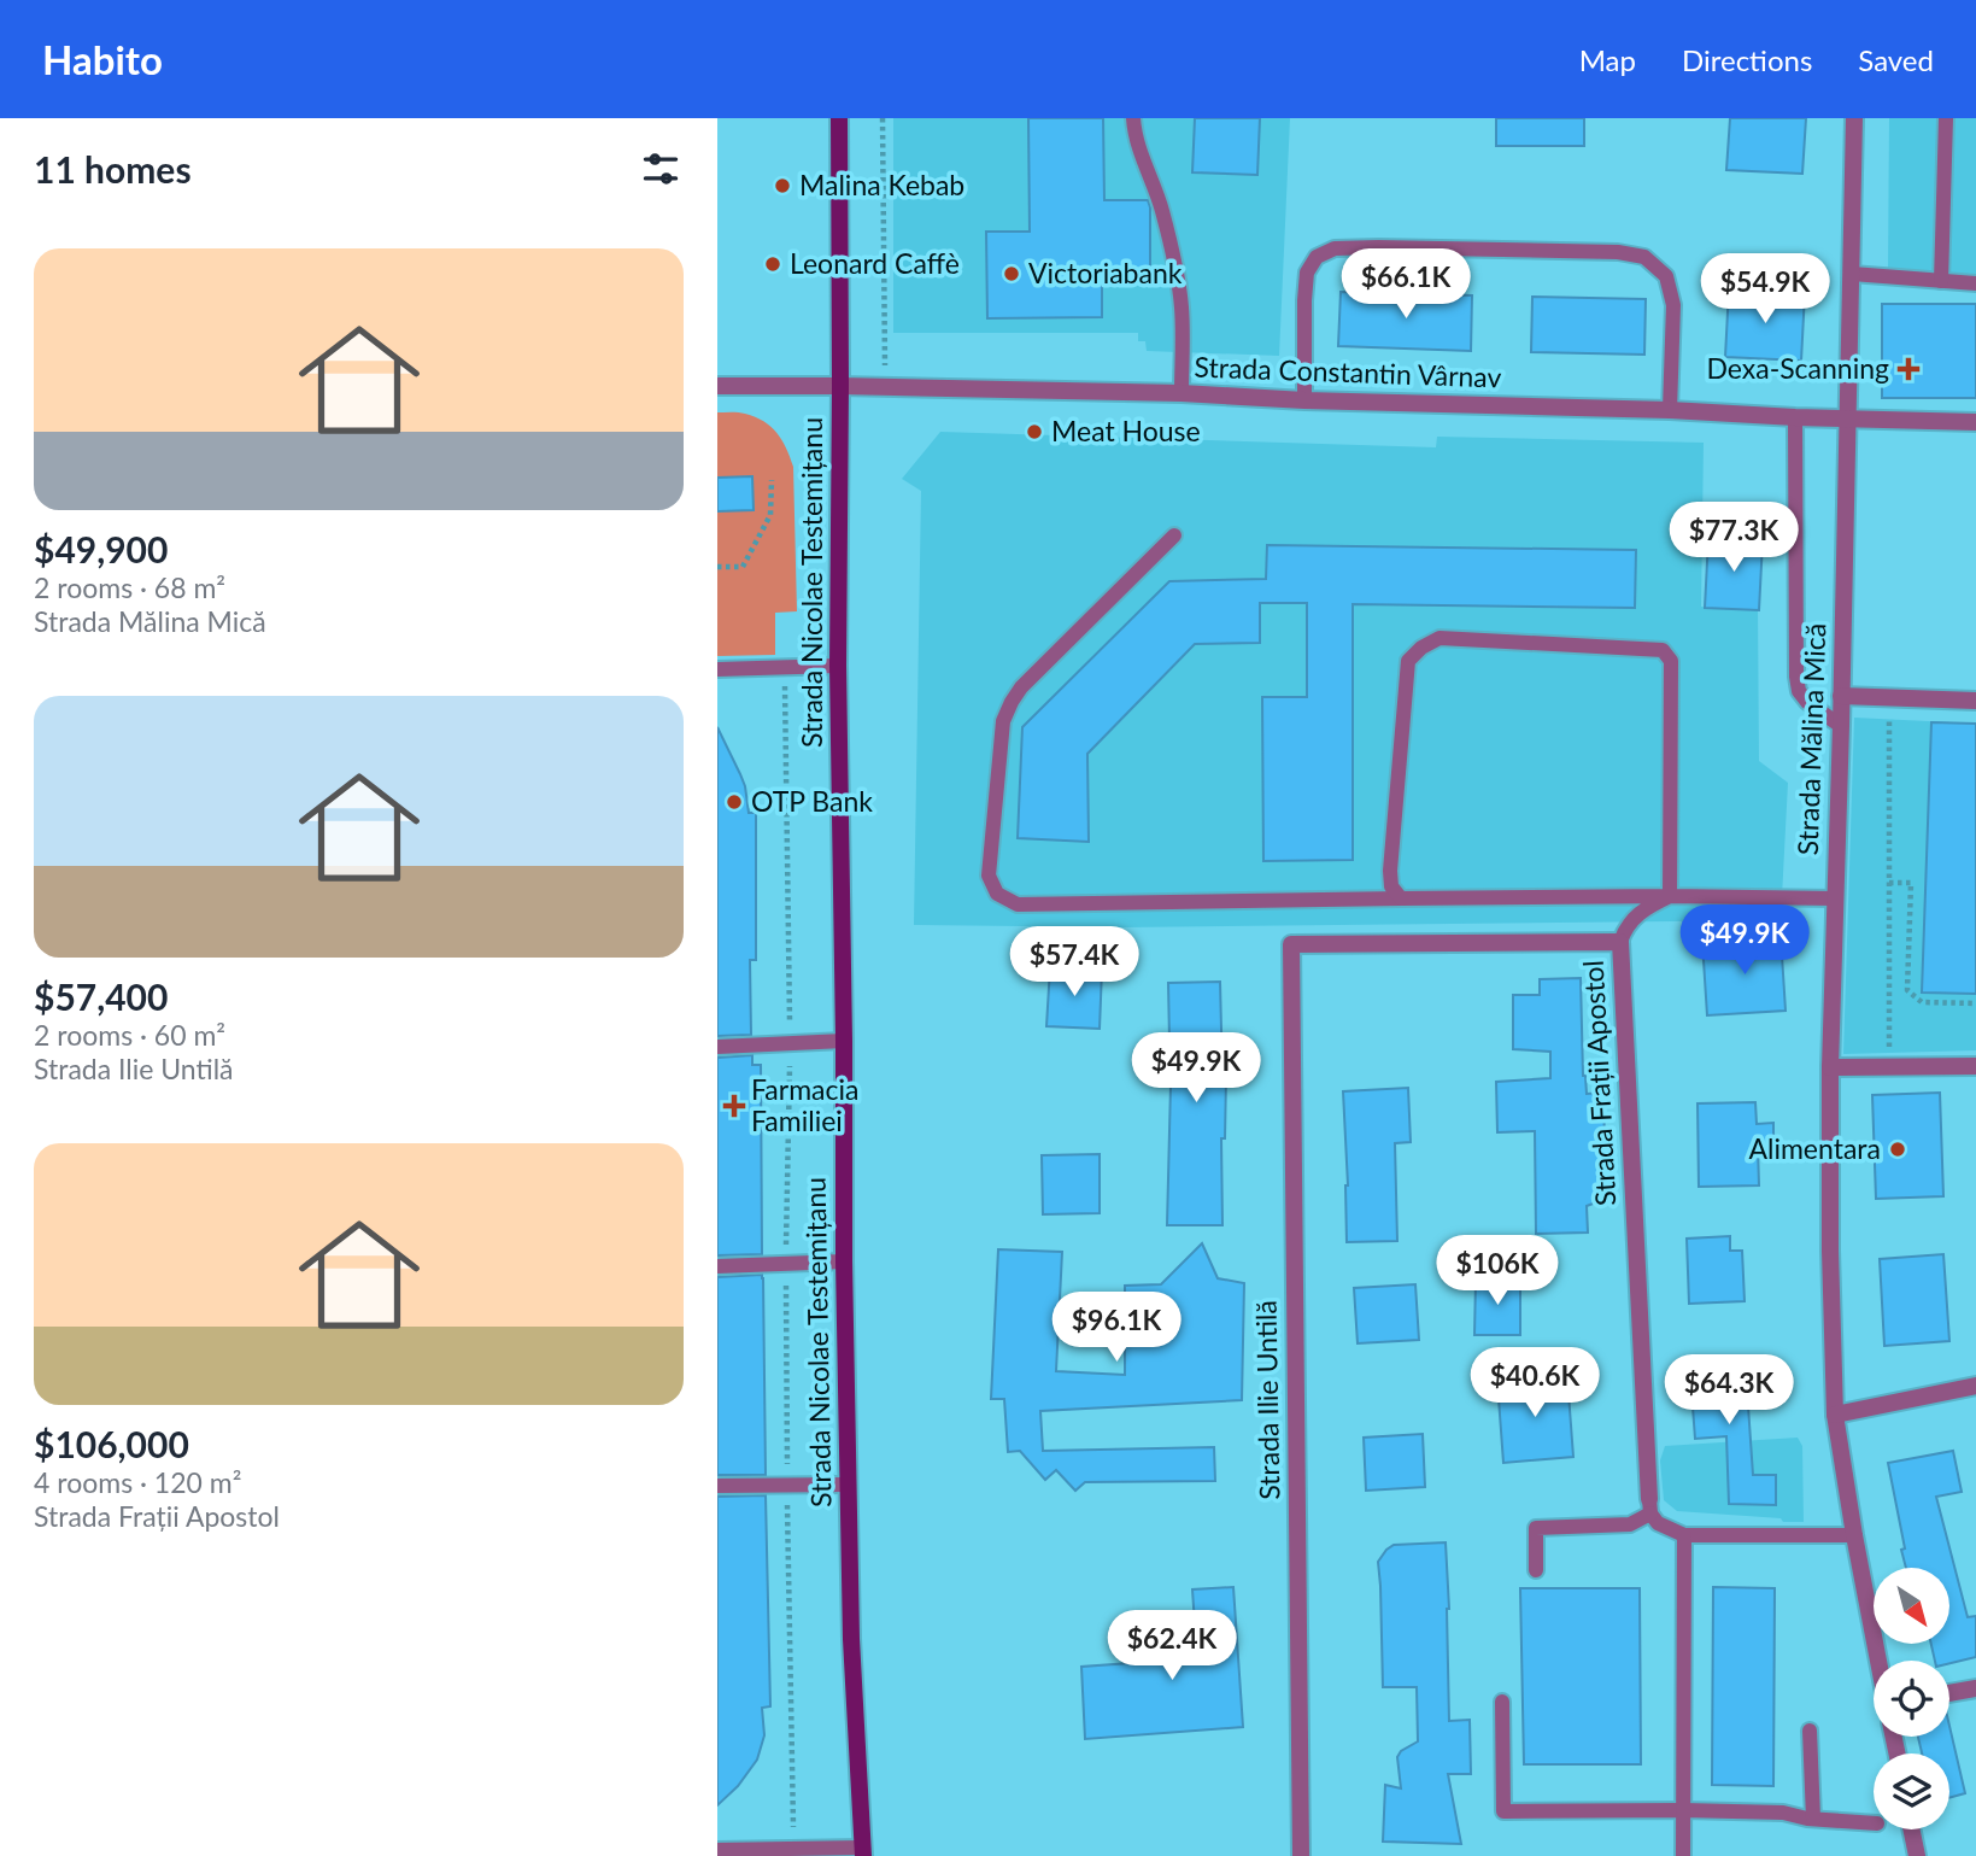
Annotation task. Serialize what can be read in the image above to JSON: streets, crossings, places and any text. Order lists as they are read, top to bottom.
{
  "streets": {
    "main road": ["Strada Nicolae Testemițanu"],
    "street": [
      "Strada Constantin Vârnav",
      "Strada Mălina Mică",
      "Strada Frații Apostol",
      "Strada Ilie Untilă"
    ]
  },
  "crossings": [
    ["Strada Constantin Vârnav", "Strada Nicolae Testemițanu"],
    ["Strada Constantin Vârnav", "Strada Mălina Mică"],
    ["Strada Frații Apostol", "Strada Ilie Untilă"]
  ],
  "places": {
    "other": [
      "Malina Kebab",
      "Leonard Caffè",
      "Victoriabank",
      "Meat House",
      "OTP Bank",
      "Alimentara"
    ],
    "health": ["Dexa-Scanning", "Farmacia Familiei"]
  },
  "north": "bottom right",
  "page": {
    "header": "Habito",
    "nav": ["Map", "Directions", "Saved"],
    "heading": "11 homes",
    "list": [
      {
        "name": "$49,900",
        "note": "2 rooms · 68 m² · Strada Mălina Mică"
      },
      {
        "name": "$57,400",
        "note": "2 rooms · 60 m² · Strada Ilie Untilă"
      },
      {
        "name": "$106,000",
        "note": "4 rooms · 120 m² · Strada Frații Apostol"
      }
    ],
    "price": [
      "$66.1K",
      "$54.9K",
      "$77.3K",
      "$49.9K",
      "$57.4K",
      "$49.9K",
      "$106K",
      "$96.1K",
      "$40.6K",
      "$64.3K",
      "$62.4K"
    ]
  }
}
